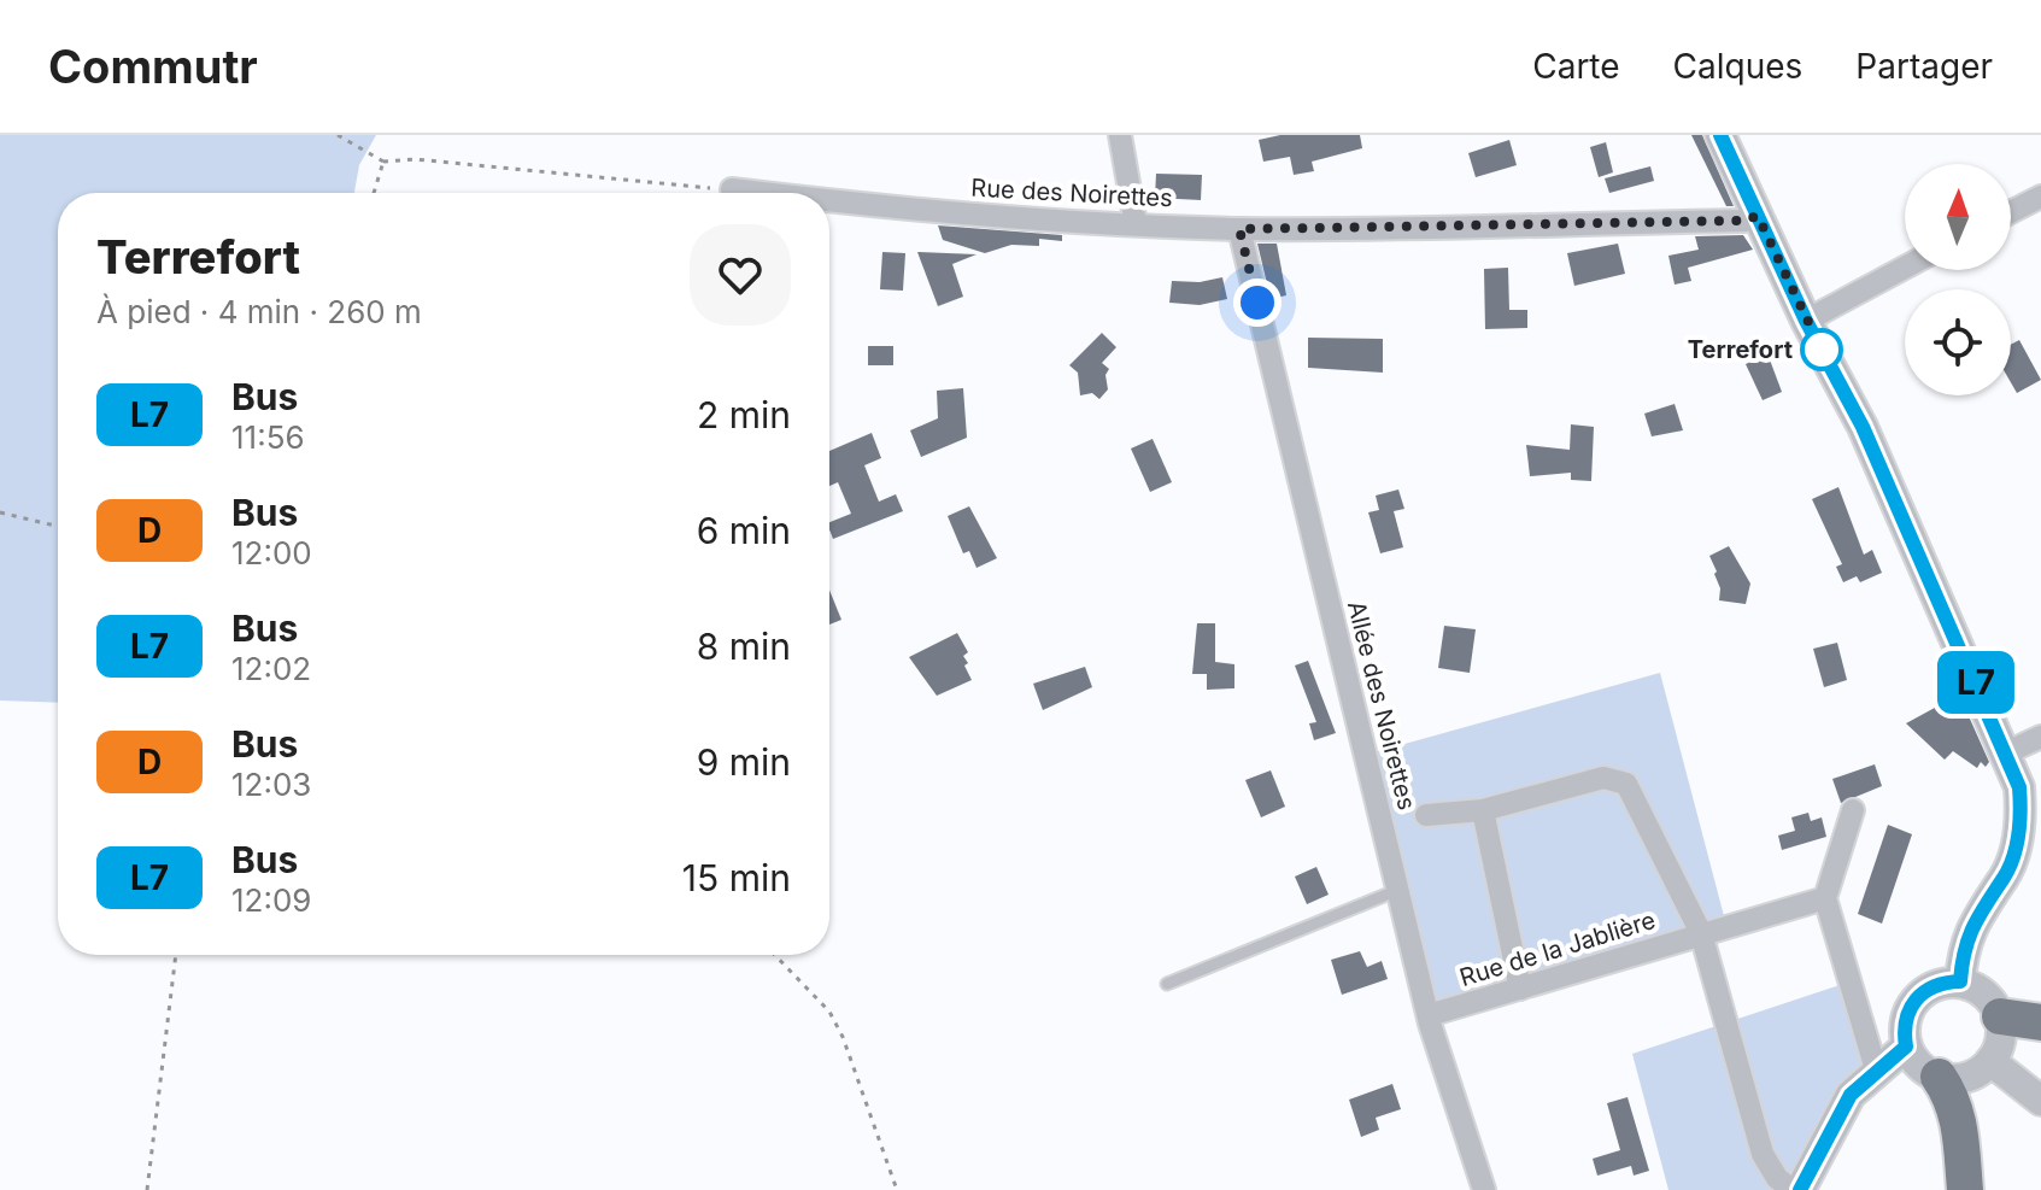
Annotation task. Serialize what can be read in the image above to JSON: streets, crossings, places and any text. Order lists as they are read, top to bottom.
{
  "streets": {
    "street": ["Rue des Noirettes", "Allée des Noirettes", "Rue de la Jablière"]
  },
  "crossings": [
    ["Rue des Noirettes", "Allée des Noirettes"],
    ["Allée des Noirettes", "Rue de la Jablière"]
  ],
  "places": ["Terrefort"],
  "lines": ["bus line L7"],
  "north": "top",
  "page": {
    "header": "Commutr",
    "nav": ["Carte", "Calques", "Partager"],
    "on_map": "L7",
    "heading": ["Terrefort", "À pied · 4 min · 260 m"],
    "list": [
      {
        "mark": "L7",
        "name": "Bus",
        "note": "11:56",
        "value": "2 min"
      },
      {
        "mark": "D",
        "name": "Bus",
        "note": "12:00",
        "value": "6 min"
      },
      {
        "mark": "L7",
        "name": "Bus",
        "note": "12:02",
        "value": "8 min"
      },
      {
        "mark": "D",
        "name": "Bus",
        "note": "12:03",
        "value": "9 min"
      },
      {
        "mark": "L7",
        "name": "Bus",
        "note": "12:09",
        "value": "15 min"
      }
    ]
  }
}
